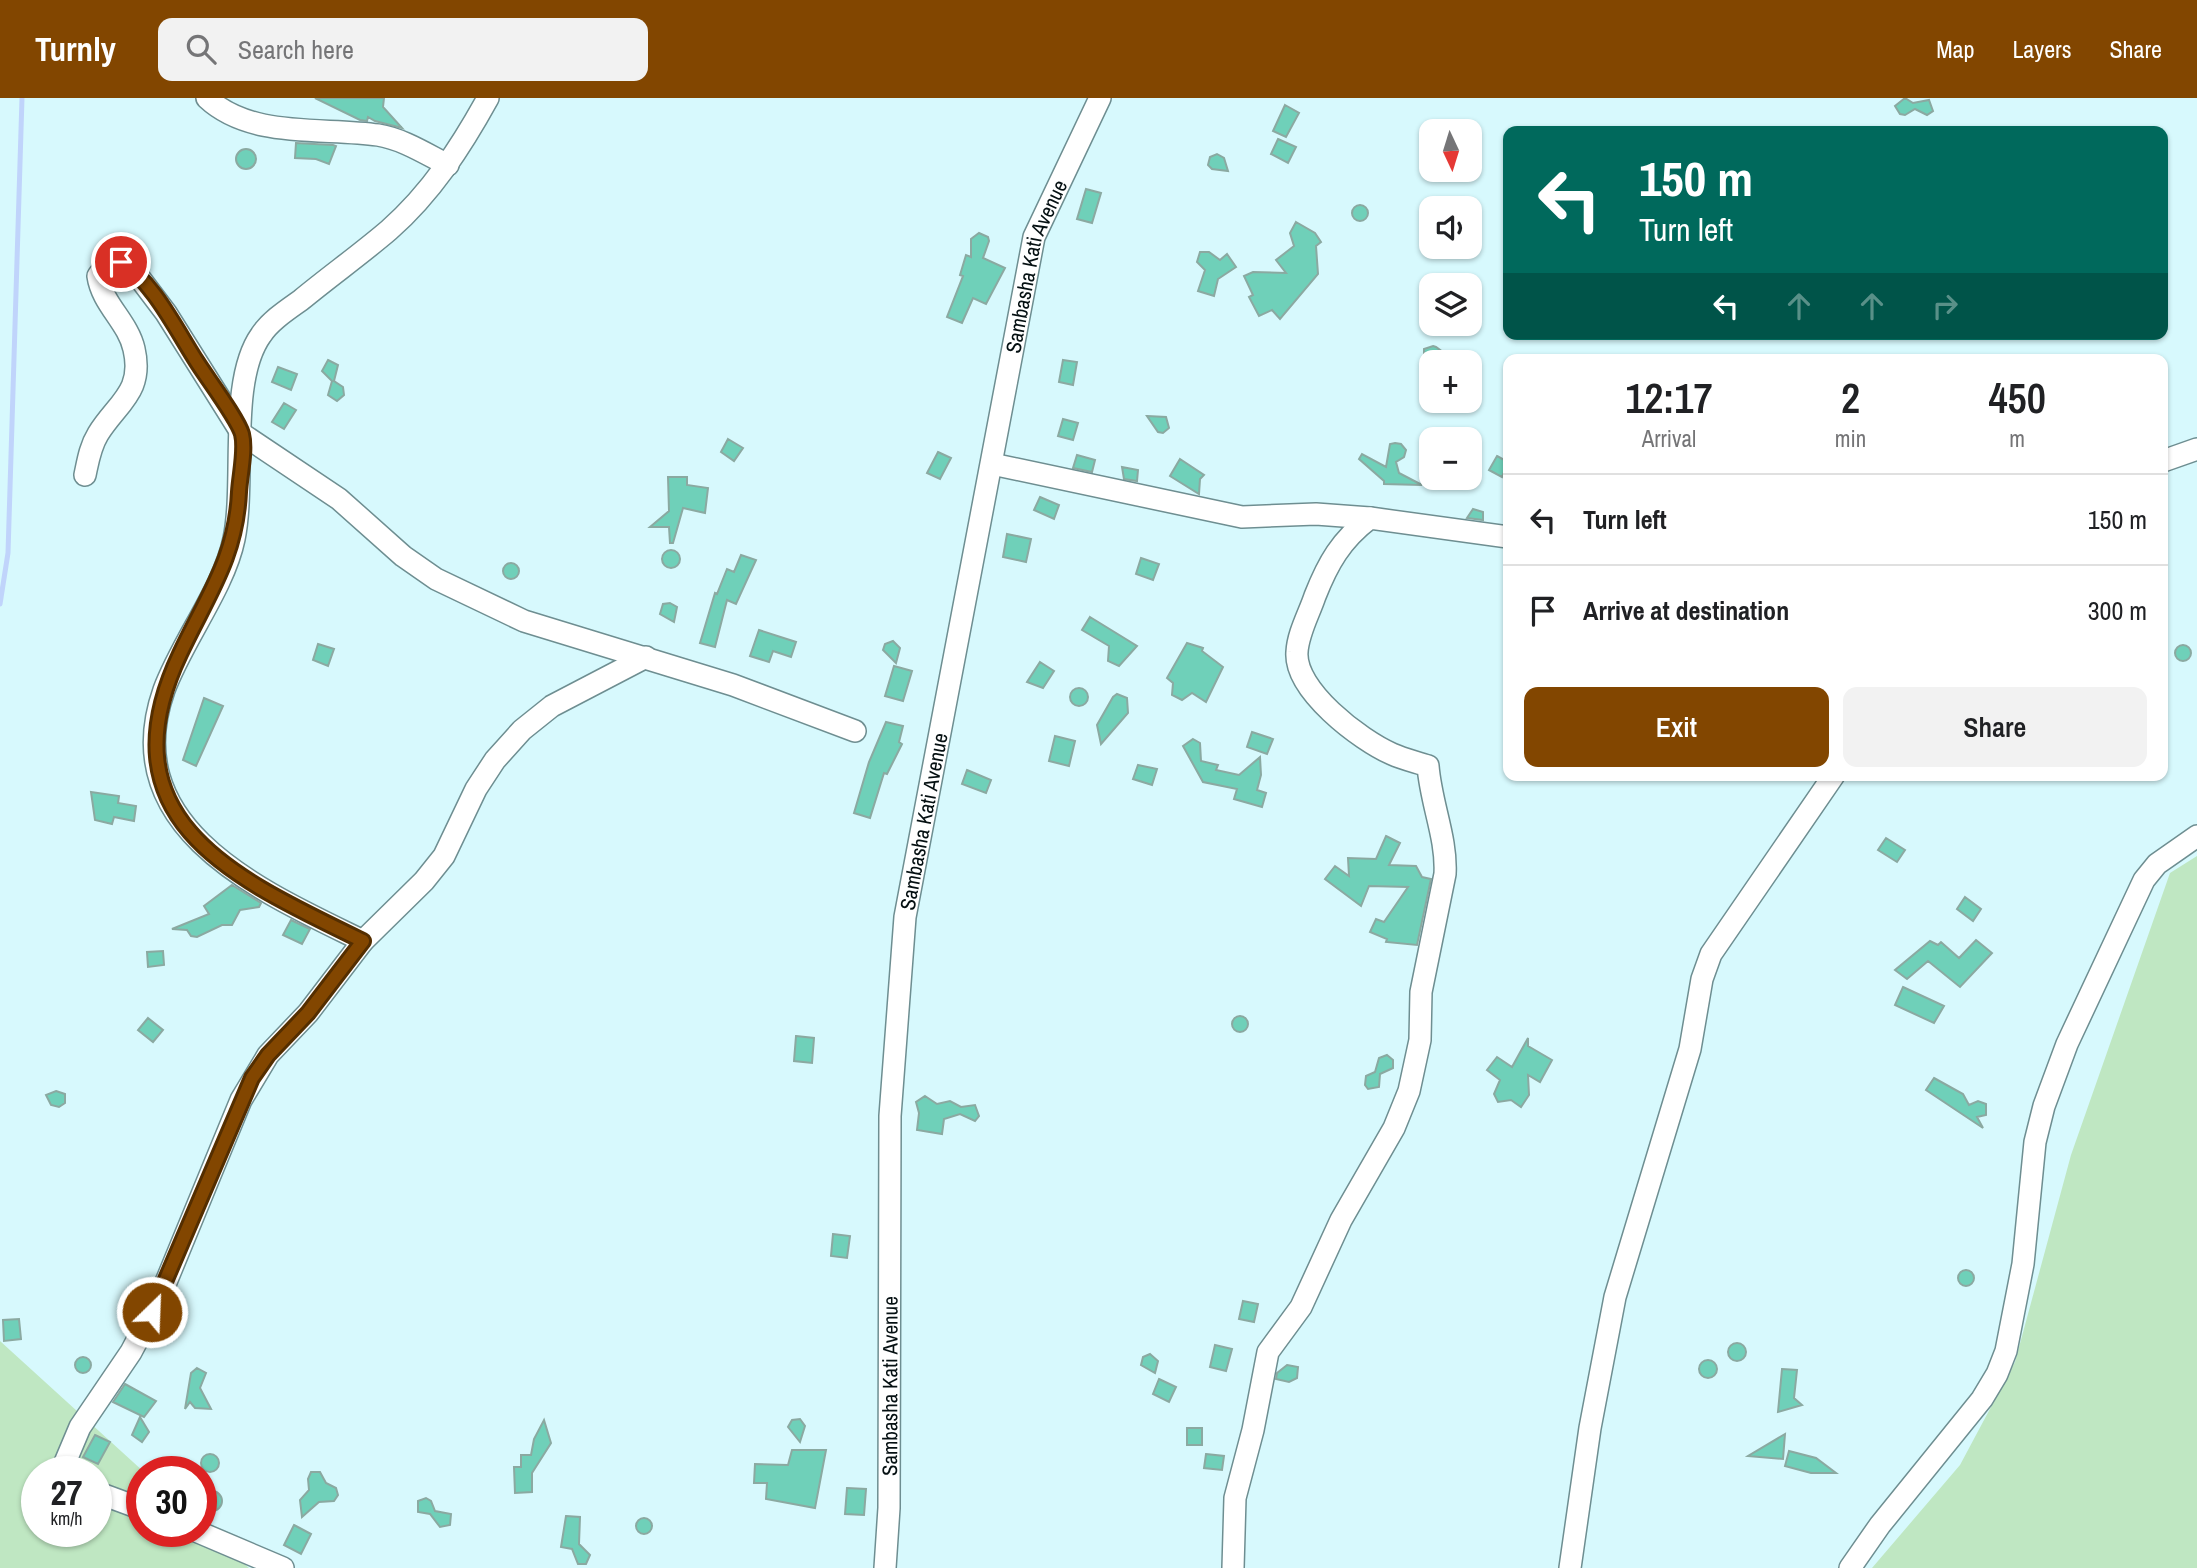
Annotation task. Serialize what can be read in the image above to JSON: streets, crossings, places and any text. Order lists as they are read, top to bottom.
{
  "streets": {
    "street": ["Sambasha Kati Avenue"]
  },
  "north": "bottom",
  "page": {
    "header": "Turnly",
    "search": "Search here",
    "nav": ["Map", "Layers", "Share"],
    "map_buttons": ["+", "−"],
    "turn": ["150 m", "Turn left"],
    "eta": [
      "12:17",
      "Arrival",
      "2",
      "min",
      "450",
      "m"
    ],
    "list": [
      {
        "name": "Turn left",
        "value": "150 m"
      },
      {
        "name": "Arrive at destination",
        "value": "300 m"
      }
    ],
    "buttons": ["Exit", "Share"],
    "speed": "27 km/h",
    "limit": "30"
  }
}
